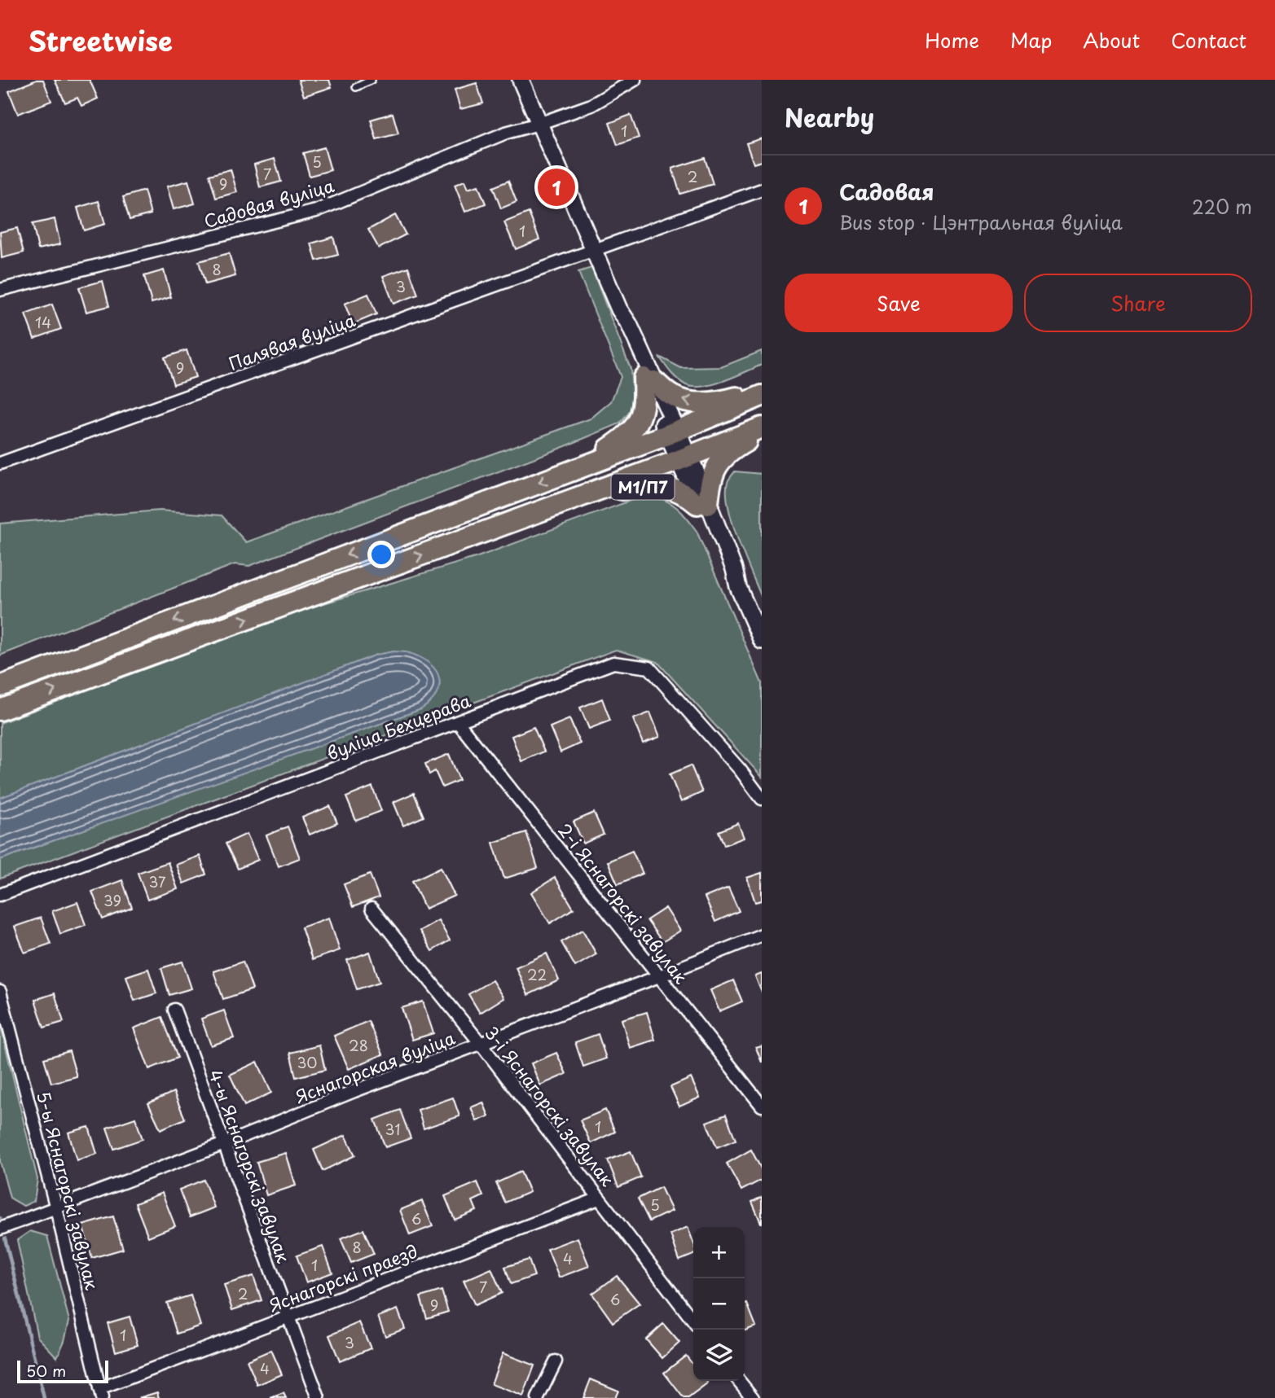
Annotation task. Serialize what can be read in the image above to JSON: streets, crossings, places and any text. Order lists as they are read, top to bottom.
{
  "streets": {
    "highway": ["М1/П7"],
    "street": [
      "Садовая вуліца",
      "Палявая вуліца",
      "вуліца Бехцерава",
      "2-і Яснагорскі завулак",
      "Яснагорская вуліца",
      "3-і Яснагорскі завулак",
      "4-ы Яснагорскі завулак",
      "5-ы Яснагорскі завулак",
      "Яснагорскі праезд"
    ]
  },
  "crossings": [
    ["вуліца Бехцерава", "2-і Яснагорскі завулак"],
    ["2-і Яснагорскі завулак", "Яснагорская вуліца"],
    ["Яснагорская вуліца", "3-і Яснагорскі завулак"],
    ["Яснагорская вуліца", "4-ы Яснагорскі завулак"],
    ["Яснагорская вуліца", "5-ы Яснагорскі завулак"],
    ["3-і Яснагорскі завулак", "Яснагорскі праезд"],
    ["4-ы Яснагорскі завулак", "Яснагорскі праезд"],
    ["5-ы Яснагорскі завулак", "Яснагорскі праезд"]
  ],
  "house_numbers": [
    "1",
    "5",
    "7",
    "2",
    "9",
    "1",
    "8",
    "3",
    "14",
    "9",
    "37",
    "39",
    "22",
    "28",
    "30",
    "1",
    "31",
    "5",
    "6",
    "8",
    "4",
    "1",
    "7",
    "2",
    "6",
    "9",
    "1",
    "3",
    "4"
  ],
  "scale_bar": "50 m",
  "page": {
    "header": "Streetwise",
    "nav": [
      "Home",
      "Map",
      "About",
      "Contact"
    ],
    "heading": "Nearby",
    "list": [
      {
        "mark": "1",
        "name": "Садовая",
        "note": "Bus stop · Цэнтральная вуліца",
        "value": "220 m"
      }
    ],
    "pins": "1",
    "buttons": ["Save", "Share"],
    "map_buttons": ["+", "−"],
    "scale": "50 m"
  }
}
